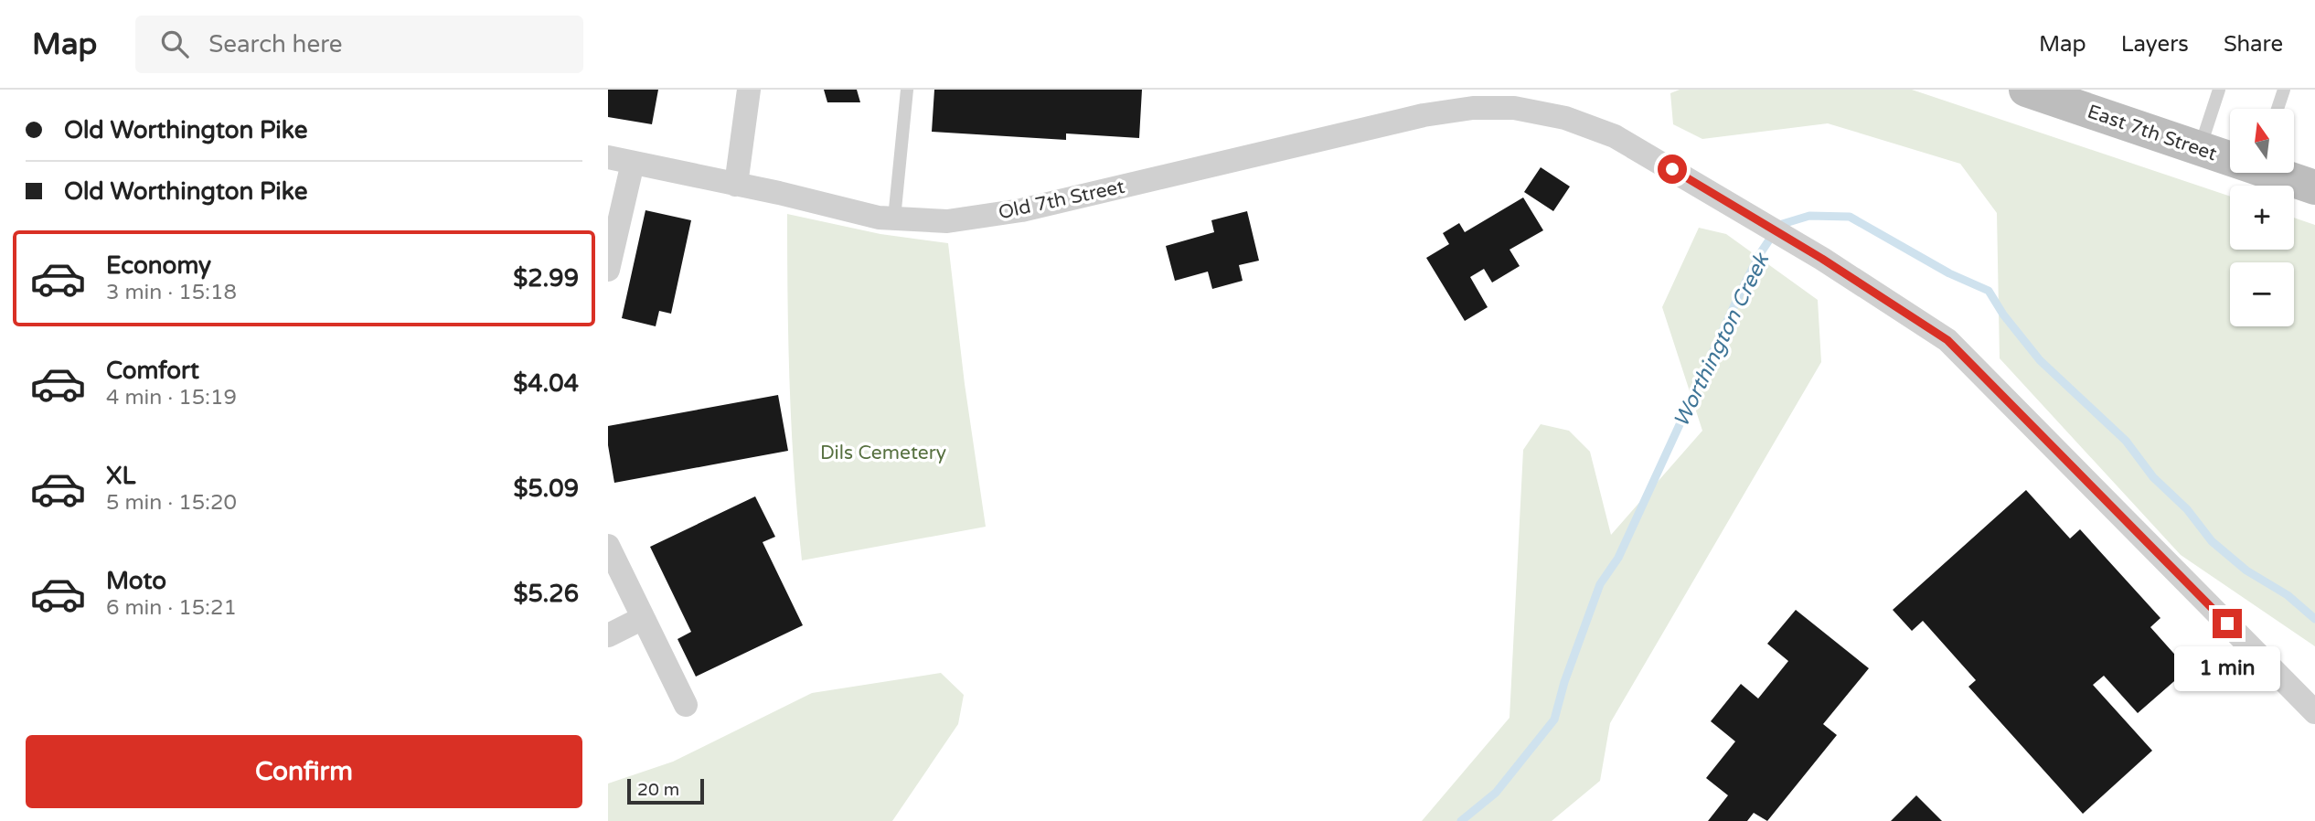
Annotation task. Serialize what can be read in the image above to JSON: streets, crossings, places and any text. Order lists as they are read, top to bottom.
{
  "streets": {
    "main road": ["East 7th Street"],
    "street": ["Old 7th Street"]
  },
  "water": ["Worthington Creek"],
  "parks": ["Dils Cemetery"],
  "scale_bar": "20 m",
  "north": "top",
  "page": {
    "header": "Map",
    "search": "Search here",
    "nav": ["Map", "Layers", "Share"],
    "banner": ["Old Worthington Pike", "Old Worthington Pike"],
    "map_buttons": ["+", "−"],
    "list": [
      {
        "name": "Economy",
        "note": "3 min · 15:18",
        "value": "$2.99"
      },
      {
        "name": "Comfort",
        "note": "4 min · 15:19",
        "value": "$4.04"
      },
      {
        "name": "XL",
        "note": "5 min · 15:20",
        "value": "$5.09"
      },
      {
        "name": "Moto",
        "note": "6 min · 15:21",
        "value": "$5.26"
      }
    ],
    "bubble": "1 min",
    "buttons": "Confirm",
    "scale": "20 m"
  }
}
